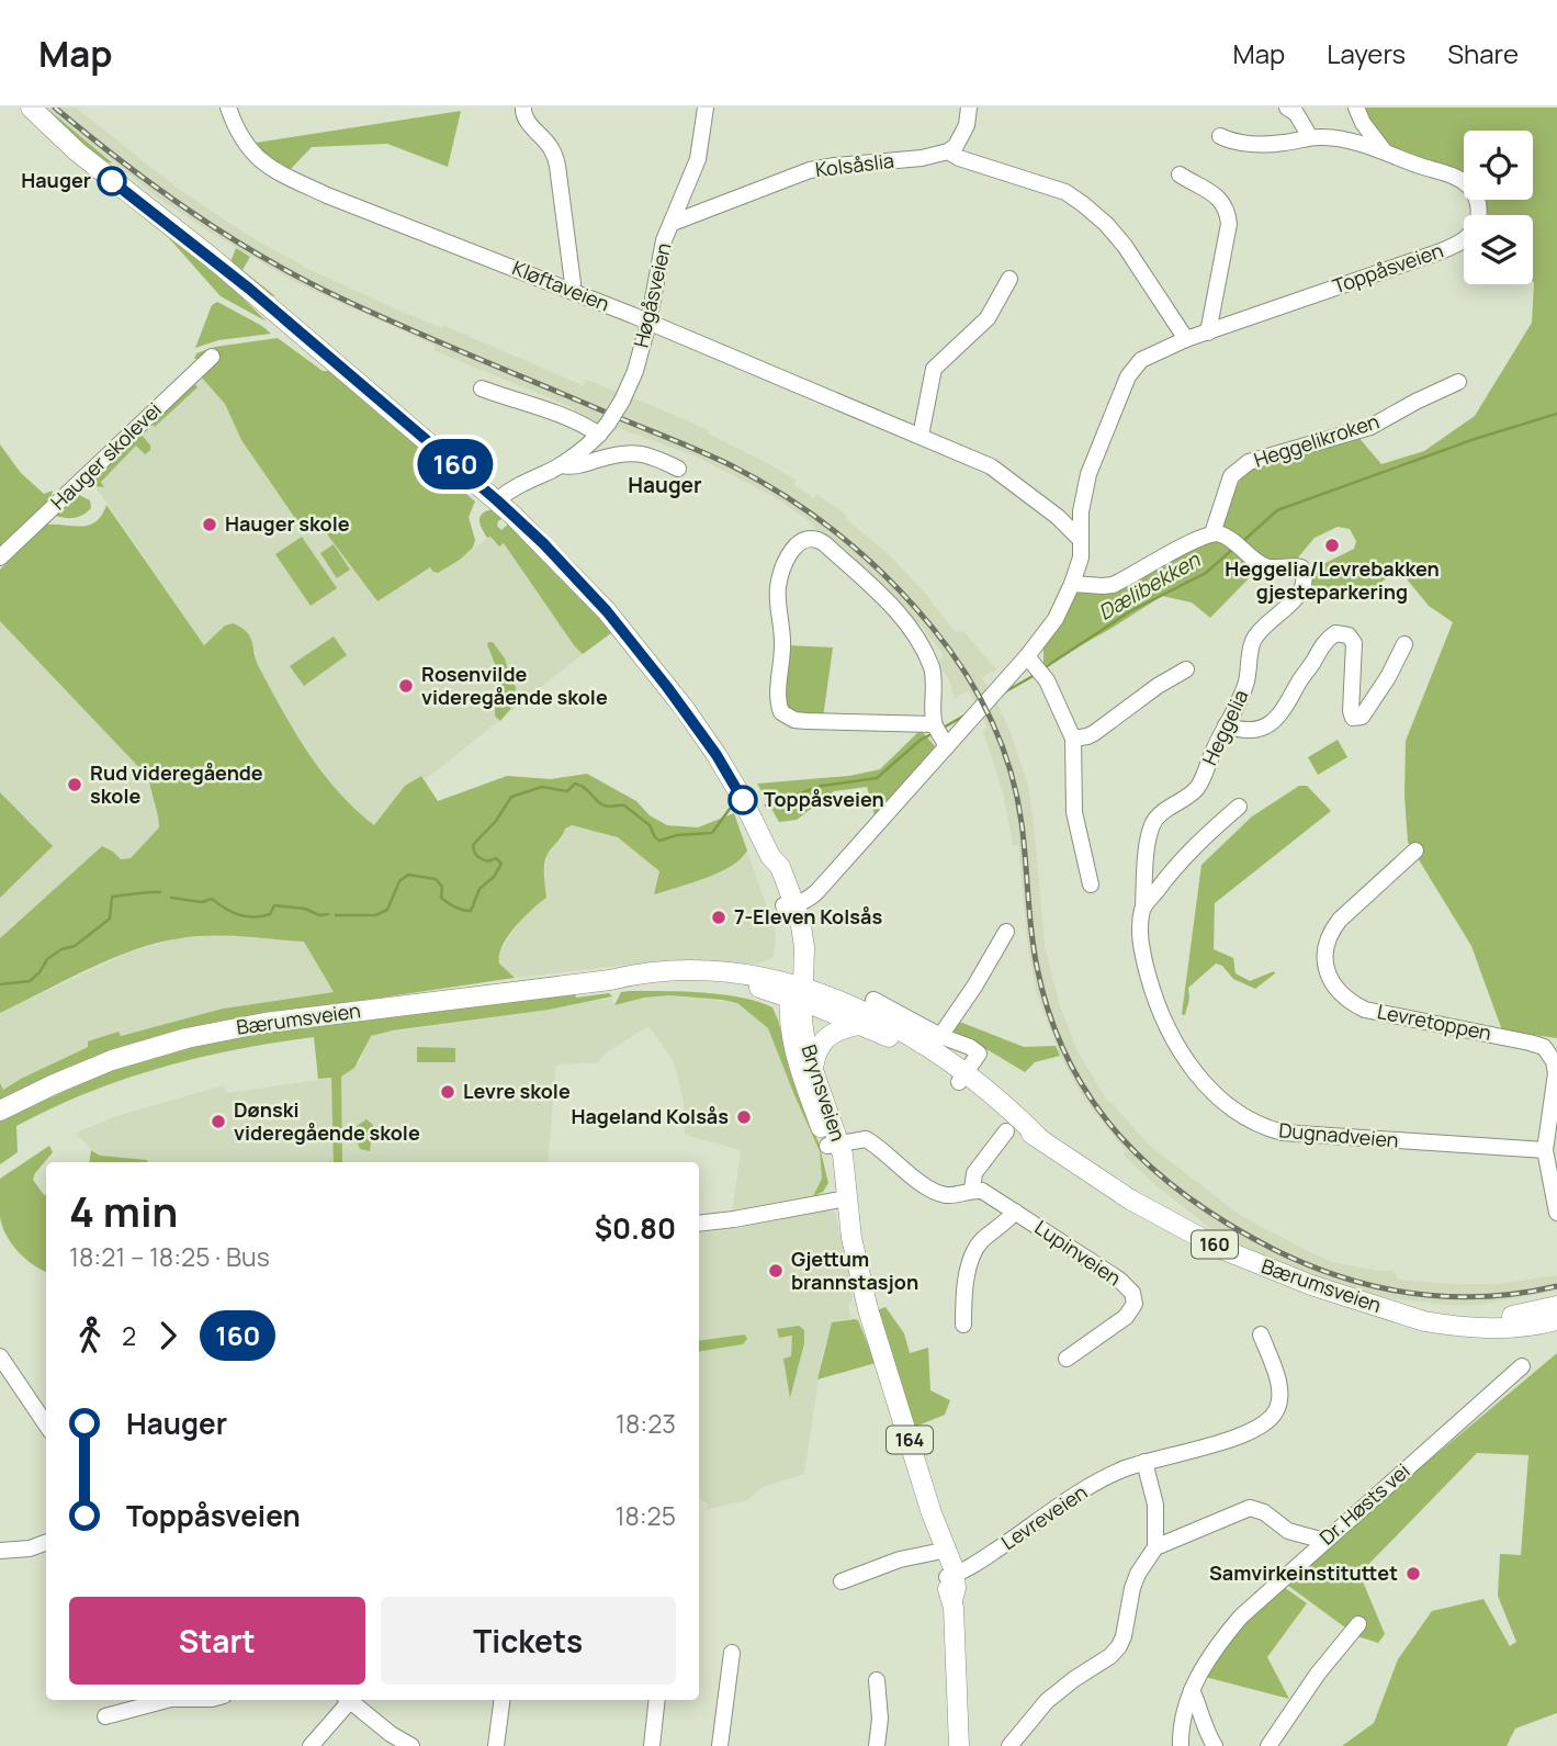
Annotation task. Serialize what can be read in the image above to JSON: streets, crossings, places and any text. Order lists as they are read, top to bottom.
{
  "streets": {
    "main road": [
      "Bærumsveien",
      "Brynsveien",
      "160",
      "164"
    ],
    "street": [
      "Kolsåslia",
      "Toppåsveien",
      "Kløftaveien",
      "Høgåsveien",
      "Heggelikroken",
      "Hauger skolevei",
      "Heggelia",
      "Levretoppen",
      "Dugnadveien",
      "Lupinveien",
      "Dr. Høsts vei",
      "Levreveien"
    ]
  },
  "crossings": [
    ["Kolsåslia", "Høgåsveien"],
    ["Toppåsveien", "Kløftaveien"],
    ["Toppåsveien", "Brynsveien"],
    ["Kløftaveien", "Høgåsveien"],
    ["Høgåsveien", "Brynsveien"],
    ["Heggelikroken", "Heggelia"],
    ["Heggelia", "Dugnadveien"],
    ["Bærumsveien", "Brynsveien"],
    ["Levretoppen", "Dugnadveien"],
    ["Brynsveien", "Lupinveien"],
    ["Brynsveien", "Levreveien"]
  ],
  "districts": ["Hauger"],
  "water": ["Dælibekken"],
  "places": [
    "Hauger",
    "Hauger skole",
    "Heggelia/Levrebakken gjesteparkering",
    "Rosenvilde videregående skole",
    "Rud videregående skole",
    "Toppåsveien",
    "7-Eleven Kolsås",
    "Levre skole",
    "Hageland Kolsås",
    "Dønski videregående skole",
    "Gjettum brannstasjon",
    "Samvirkeinstituttet"
  ],
  "lines": ["bus line 160"],
  "page": {
    "header": "Map",
    "nav": ["Map", "Layers", "Share"],
    "on_map": "160",
    "heading": ["4 min", "18:21 – 18:25 · Bus", "$0.80"],
    "legs": ["2", "160"],
    "list": [
      {
        "name": "Hauger",
        "value": "18:23"
      },
      {
        "name": "Toppåsveien",
        "value": "18:25"
      }
    ],
    "buttons": ["Start", "Tickets"]
  }
}
